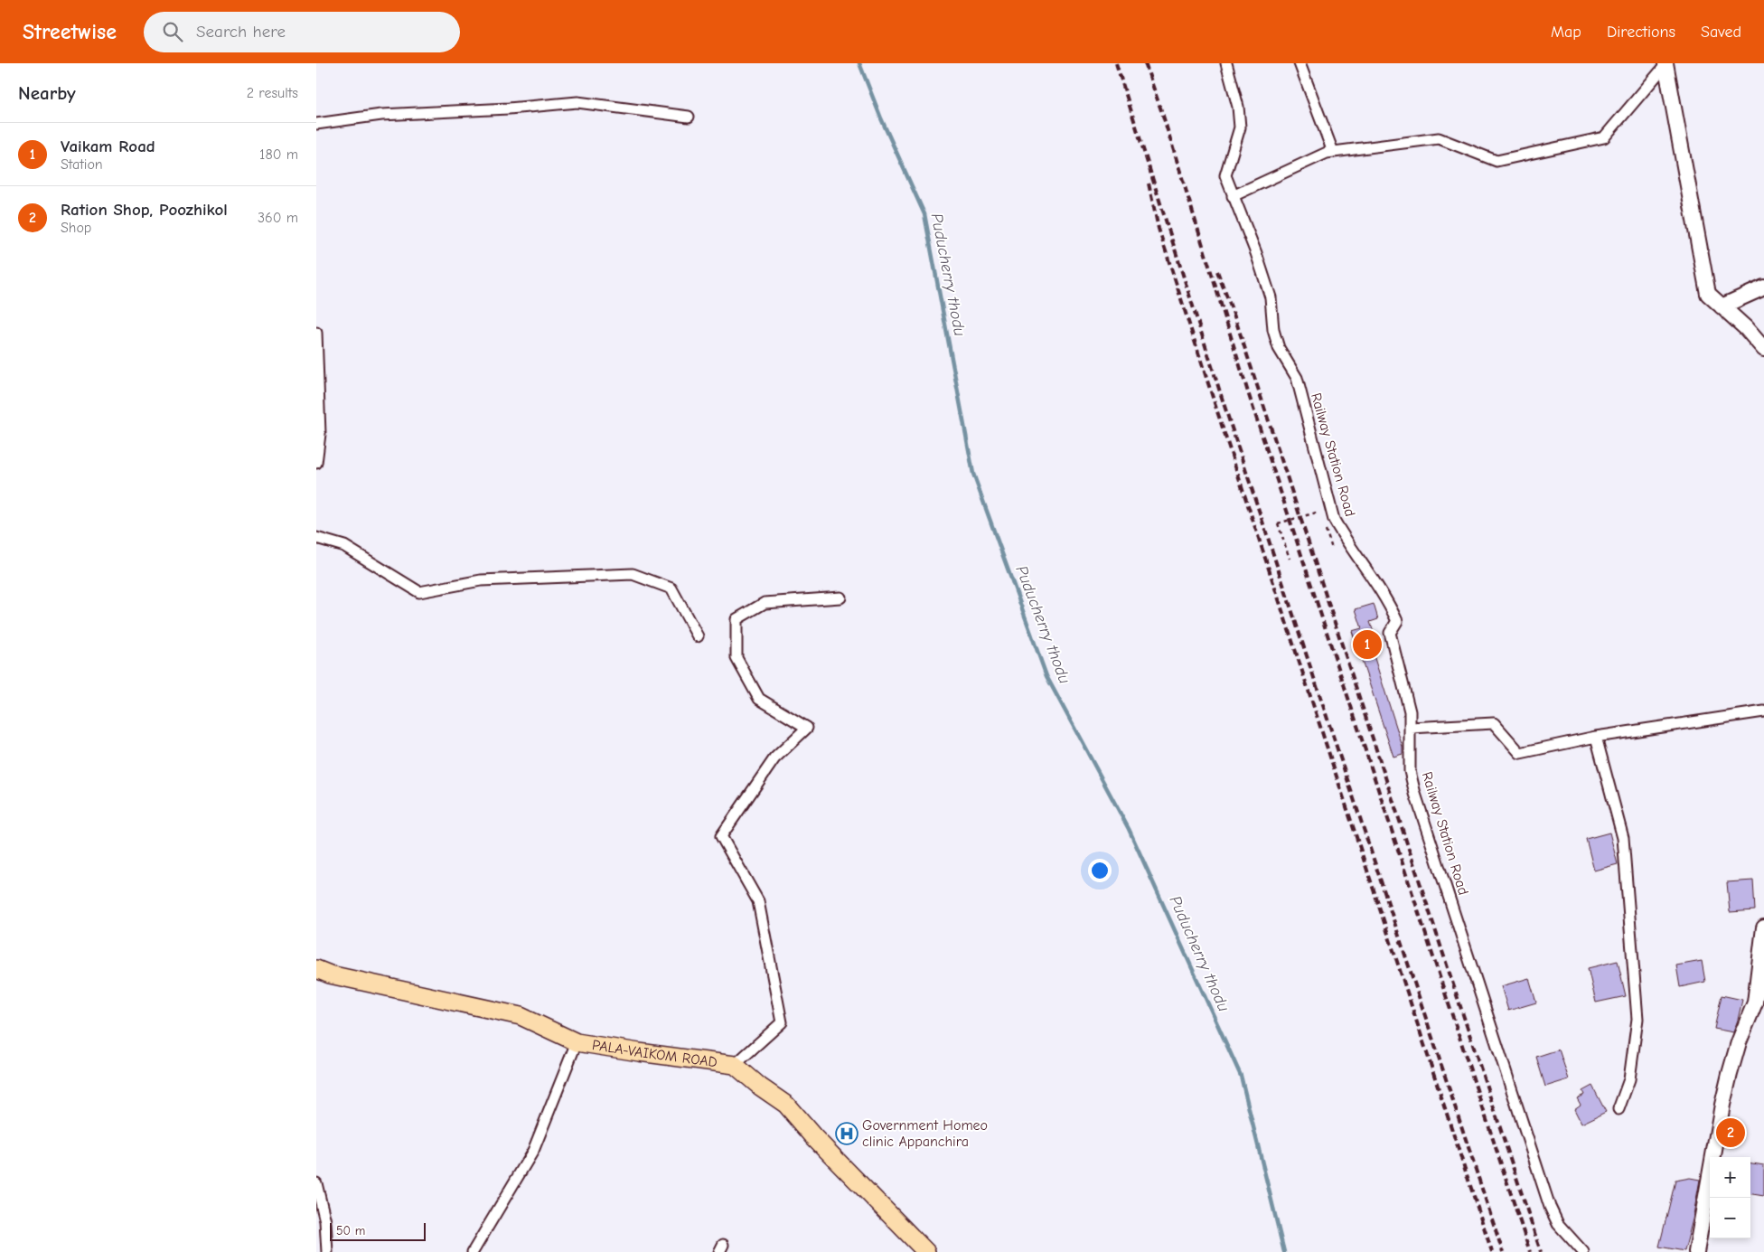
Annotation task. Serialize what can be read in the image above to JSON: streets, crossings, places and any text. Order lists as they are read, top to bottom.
{
  "streets": {
    "main road": ["PALA-VAIKOM ROAD"],
    "street": ["Railway Station Road"]
  },
  "water": ["Puducherry thodu"],
  "places": {
    "hospital": ["Government Homeo clinic Appanchira"]
  },
  "scale_bar": "50 m",
  "page": {
    "header": "Streetwise",
    "search": "Search here",
    "nav": ["Map", "Directions", "Saved"],
    "heading": ["Nearby", "2 results"],
    "list": [
      {
        "mark": "1",
        "name": "Vaikam Road",
        "note": "Station",
        "value": "180 m"
      },
      {
        "mark": "2",
        "name": "Ration Shop, Poozhikol",
        "note": "Shop",
        "value": "360 m"
      }
    ],
    "pins": ["1", "2"],
    "map_buttons": ["+", "−"],
    "scale": "50 m"
  }
}
